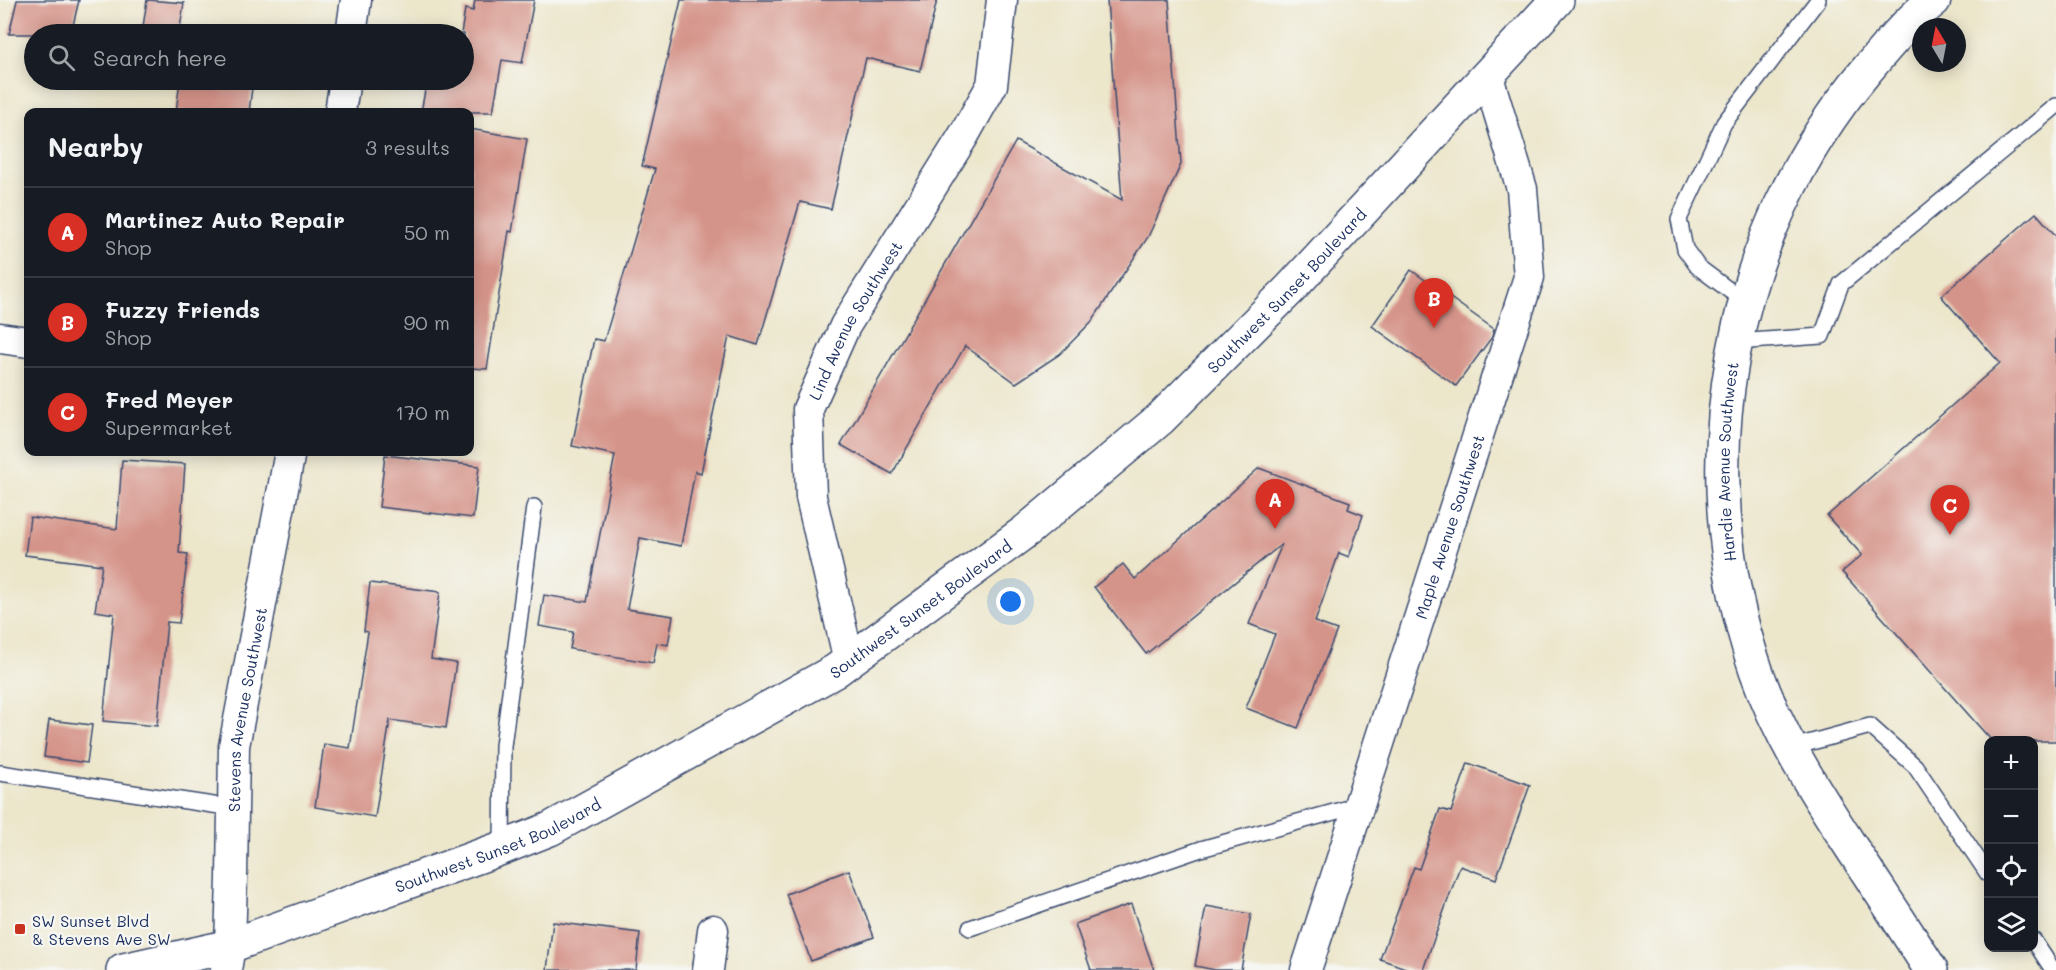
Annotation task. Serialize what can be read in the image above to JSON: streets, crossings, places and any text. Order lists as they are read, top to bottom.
{
  "streets": {
    "main road": ["Southwest Sunset Boulevard", "Hardie Avenue Southwest"],
    "street": ["Lind Avenue Southwest", "Maple Avenue Southwest", "Stevens Avenue Southwest"]
  },
  "crossings": [
    ["Southwest Sunset Boulevard", "Lind Avenue Southwest"],
    ["Southwest Sunset Boulevard", "Maple Avenue Southwest"],
    ["Southwest Sunset Boulevard", "Stevens Avenue Southwest"]
  ],
  "places": {
    "transit": ["SW Sunset Blvd & Stevens Ave SW"]
  },
  "north": "top",
  "page": {
    "search": "Search here",
    "heading": ["Nearby", "3 results"],
    "list": [
      {
        "mark": "A",
        "name": "Martinez Auto Repair",
        "note": "Shop",
        "value": "50 m"
      },
      {
        "mark": "B",
        "name": "Fuzzy Friends",
        "note": "Shop",
        "value": "90 m"
      },
      {
        "mark": "C",
        "name": "Fred Meyer",
        "note": "Supermarket",
        "value": "170 m"
      }
    ],
    "pins": ["B", "A", "C"],
    "map_buttons": ["+", "−"]
  }
}
